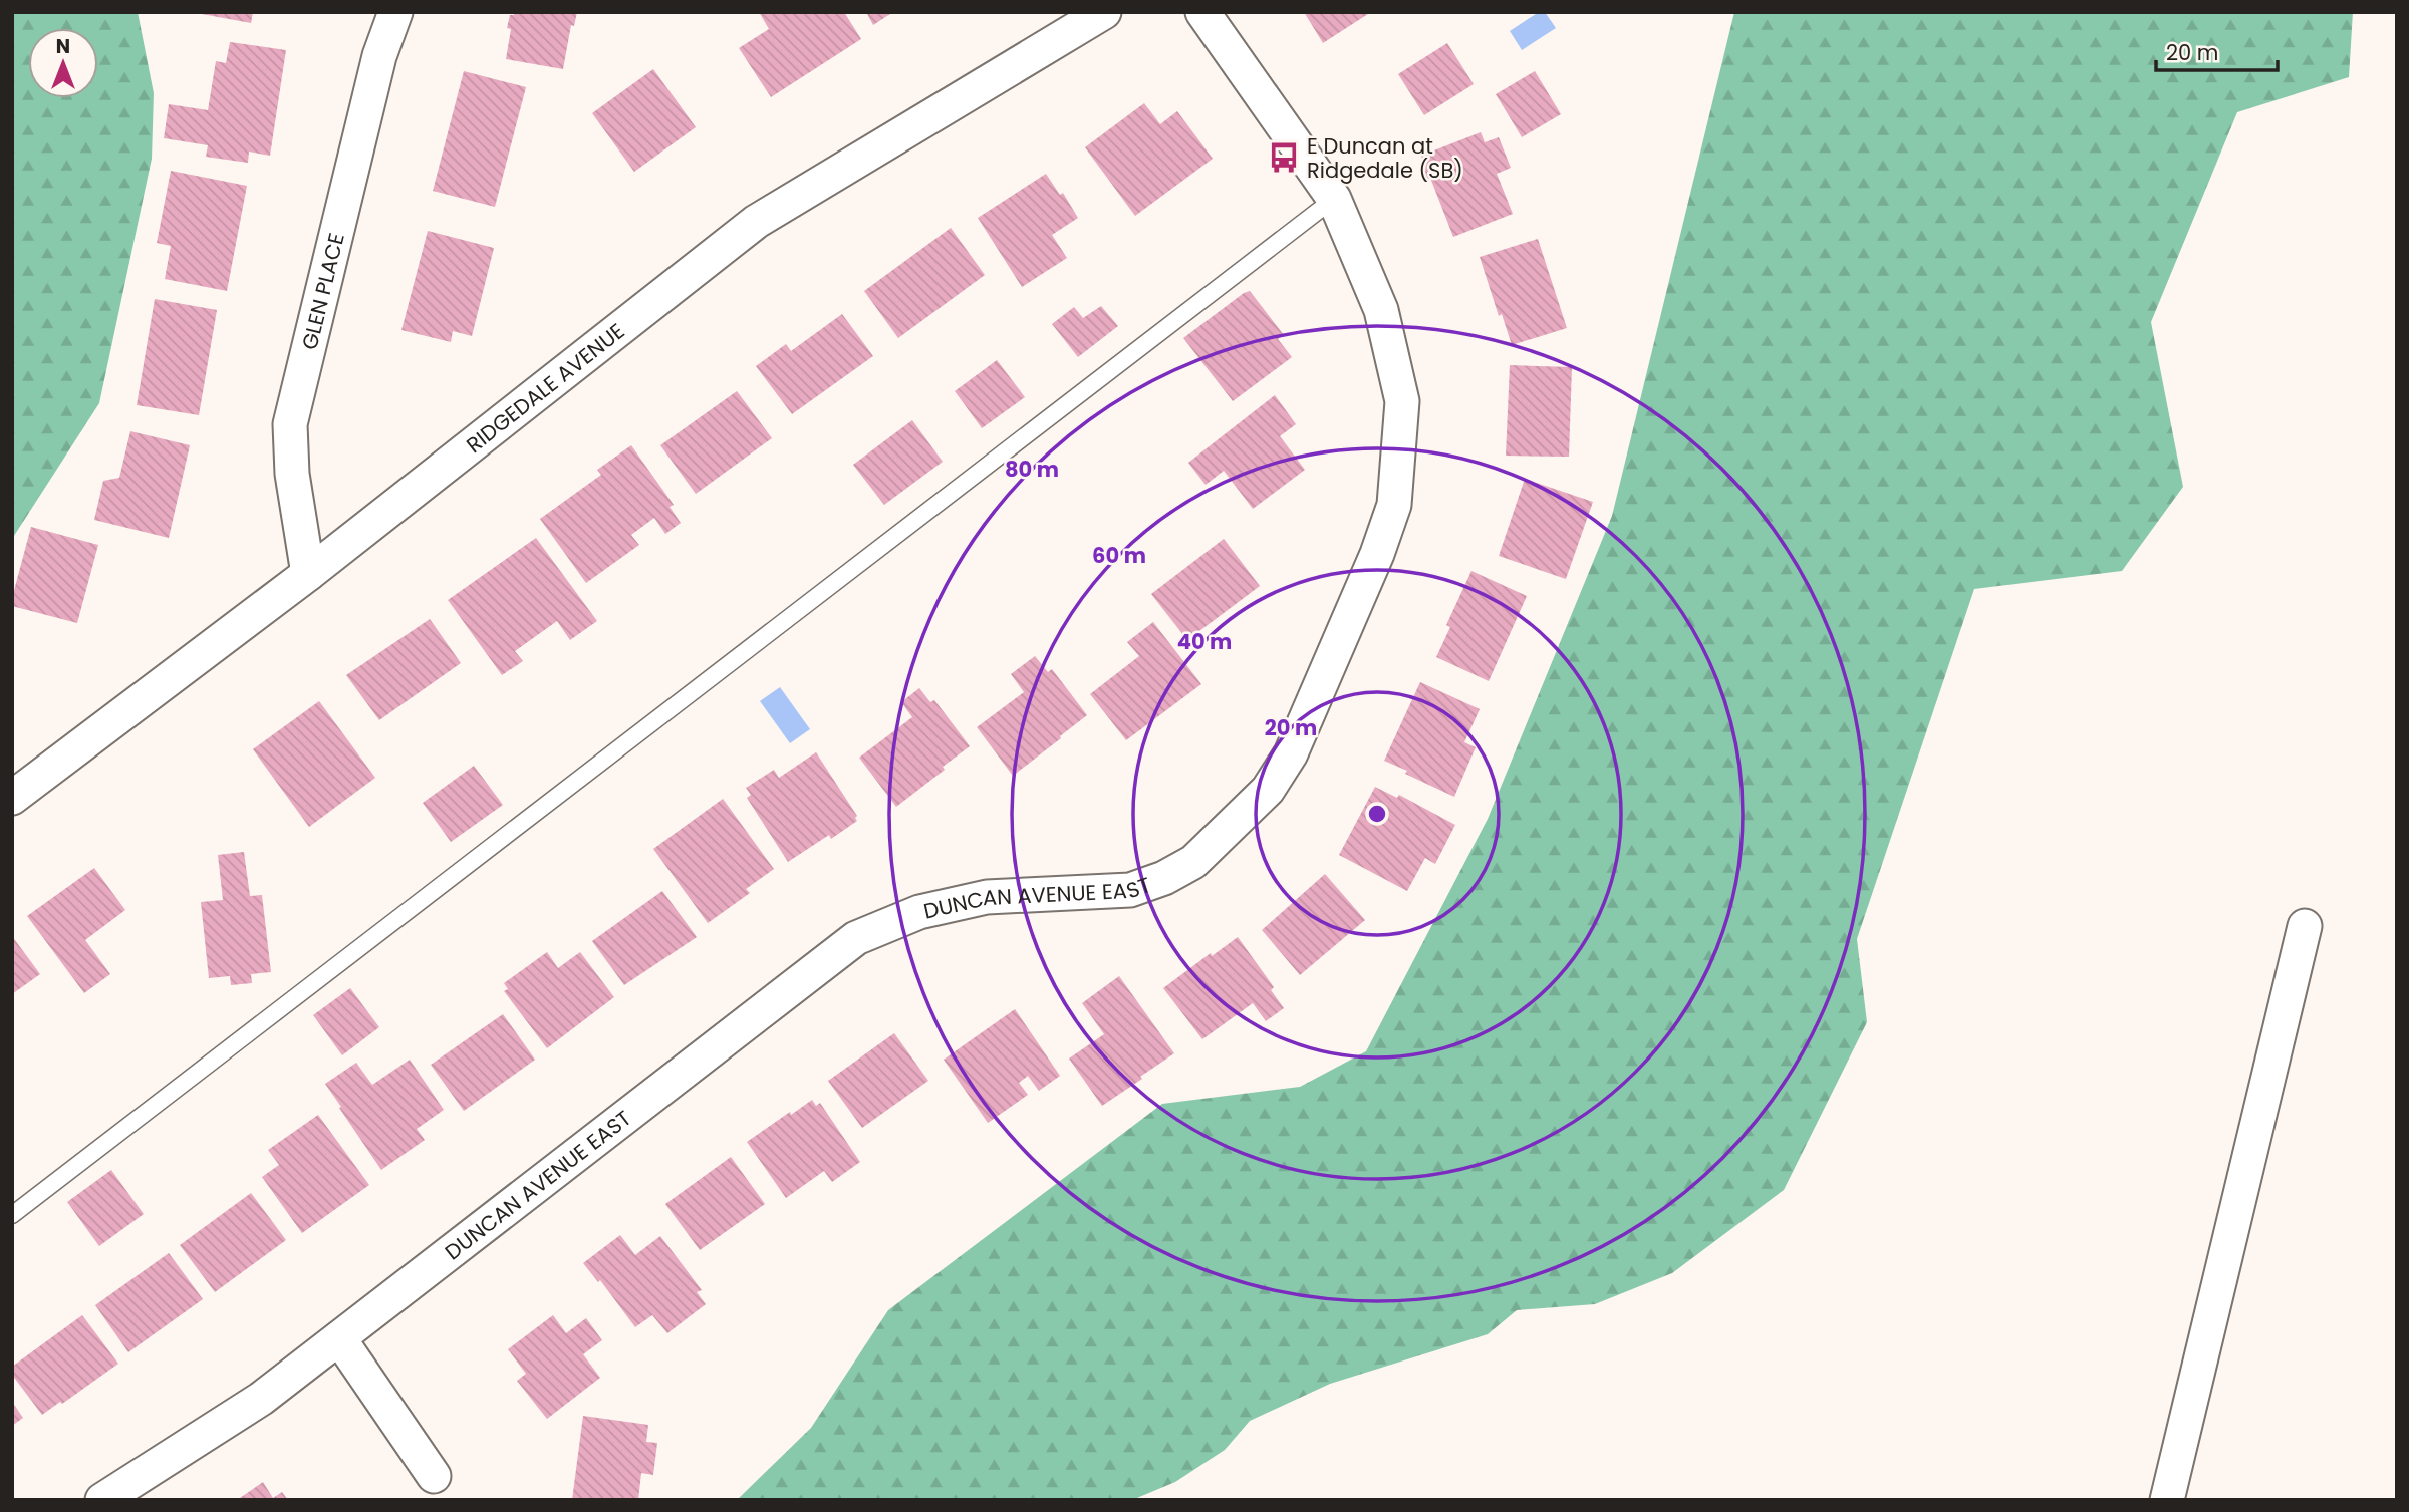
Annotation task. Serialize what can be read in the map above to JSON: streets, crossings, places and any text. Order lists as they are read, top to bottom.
{
  "streets": {
    "street": ["GLEN PLACE", "RIDGEDALE AVENUE", "DUNCAN AVENUE EAST"]
  },
  "crossings": [
    ["GLEN PLACE", "RIDGEDALE AVENUE"]
  ],
  "places": {
    "bus stop": ["E Duncan at Ridgedale (SB)"]
  },
  "scale_bar": "20 m",
  "north": "top",
  "rings": [
    "80 m",
    "60 m",
    "40 m",
    "20 m"
  ]
}
